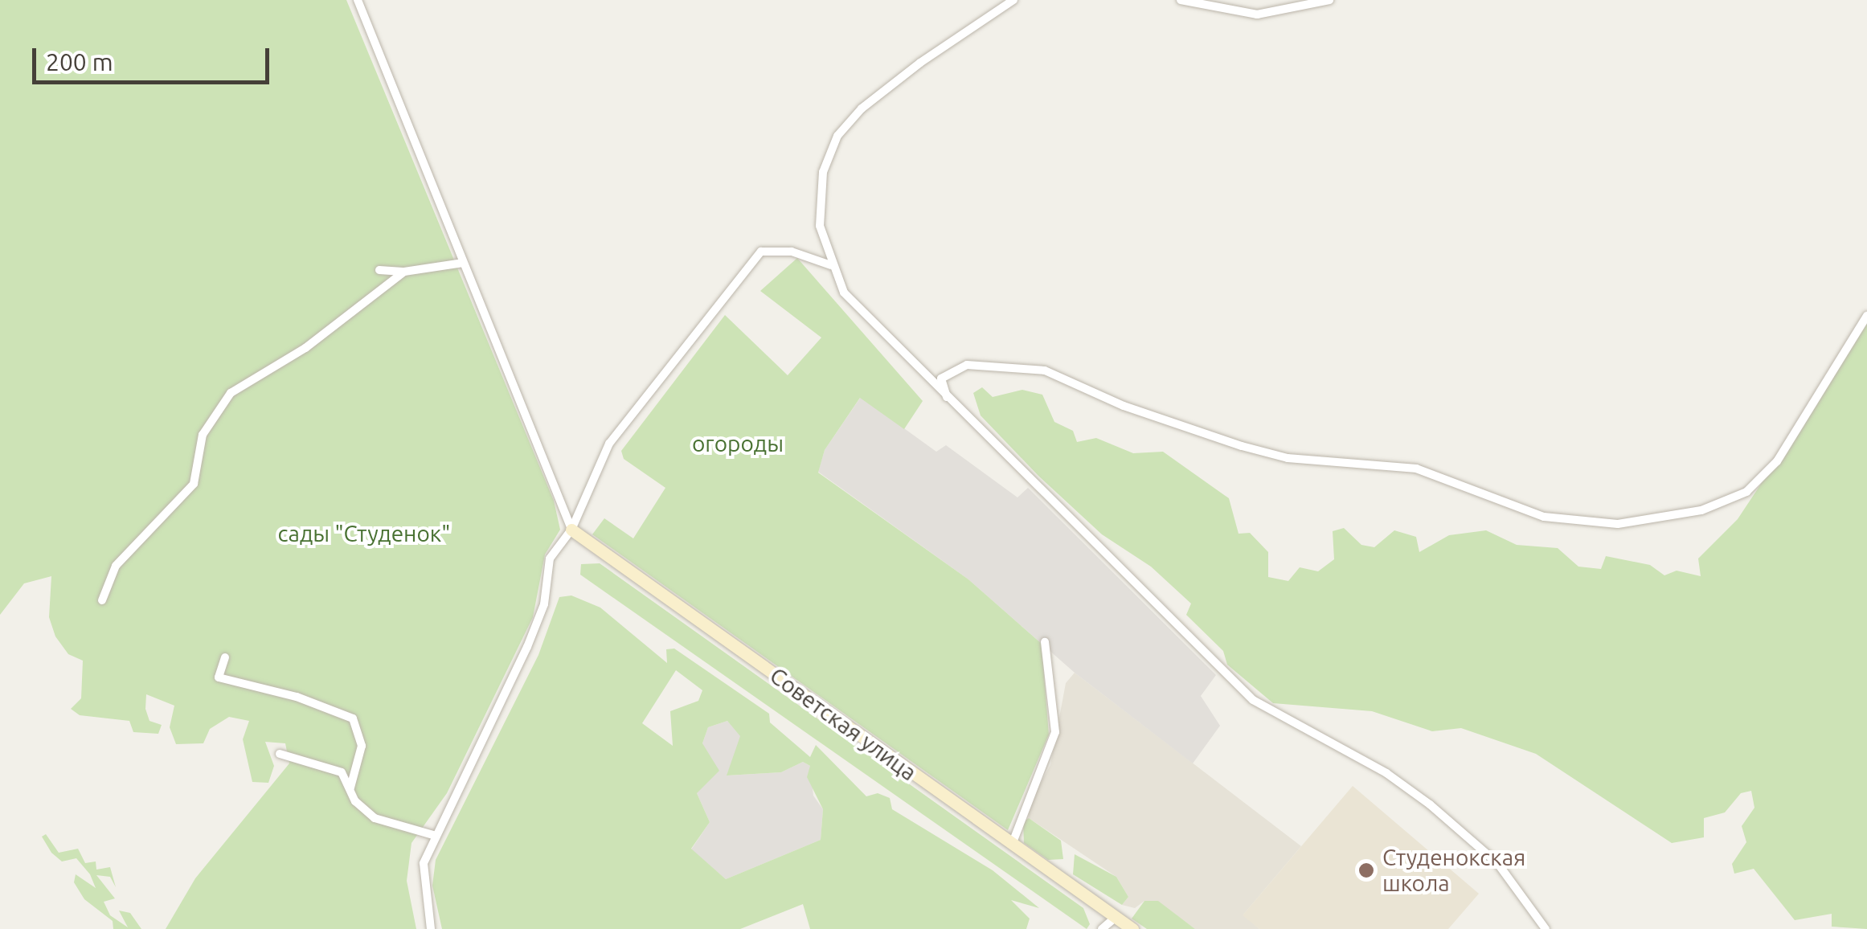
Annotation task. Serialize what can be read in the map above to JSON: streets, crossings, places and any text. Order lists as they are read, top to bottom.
{
  "streets": {
    "street": ["Советская улица"]
  },
  "parks": ["огороды", "сады \"Студенок\""],
  "places": ["Студенокская школа"],
  "scale_bar": "200 m"
}
